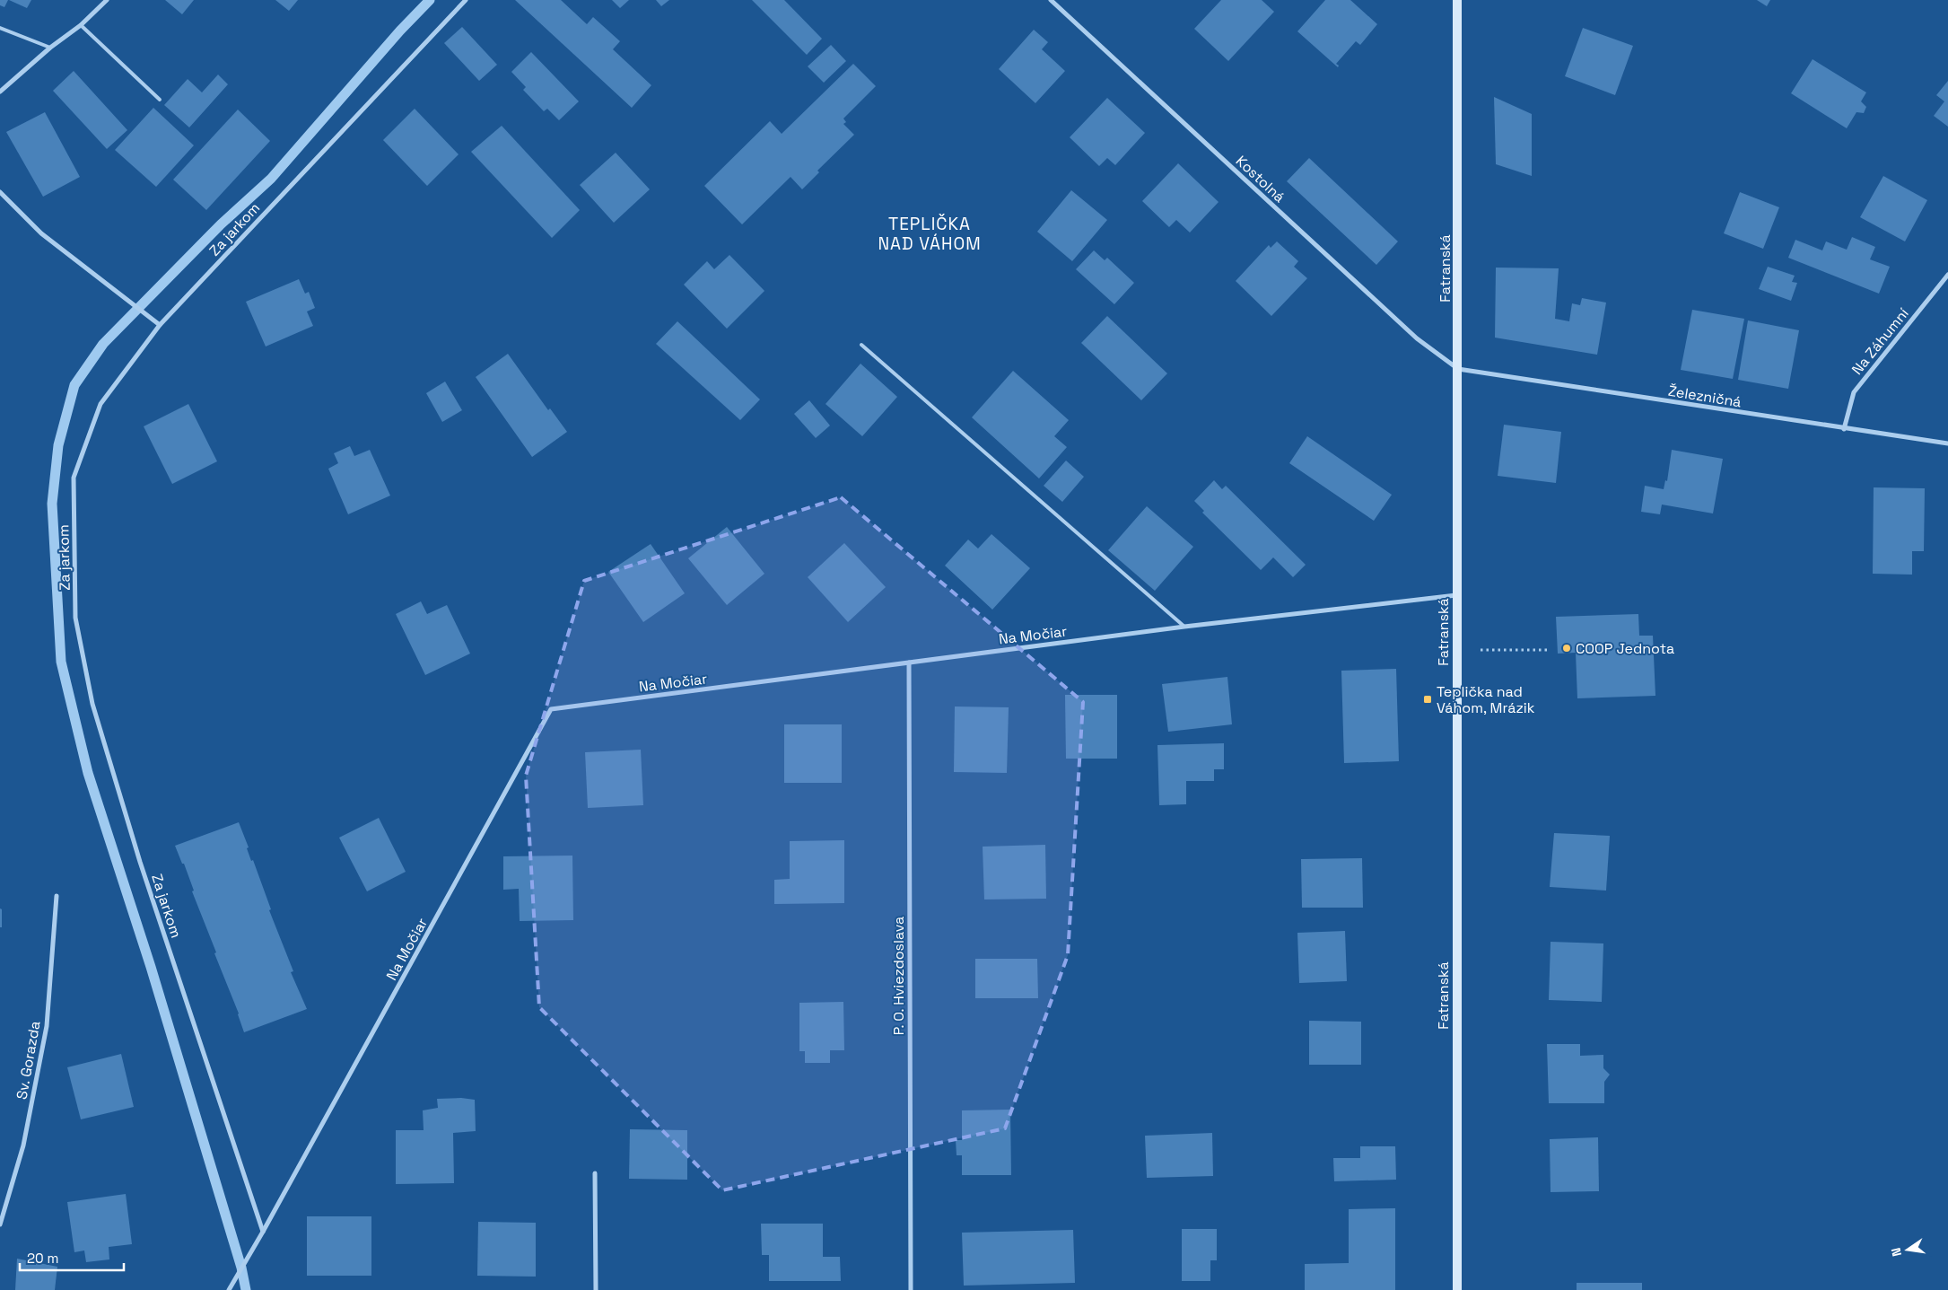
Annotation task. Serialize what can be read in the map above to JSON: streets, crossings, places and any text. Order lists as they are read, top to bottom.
{
  "streets": {
    "main road": ["Fatranská"],
    "street": [
      "Kostolná",
      "Za jarkom",
      "Na Záhumní",
      "Železničná",
      "Na Močiar",
      "P. O. Hviezdoslava",
      "Sv. Gorazda"
    ]
  },
  "crossings": [
    ["Kostolná", "Fatranská"],
    ["Kostolná", "Železničná"],
    ["Za jarkom", "Na Močiar"],
    ["Fatranská", "Železničná"],
    ["Fatranská", "Na Močiar"],
    ["Na Záhumní", "Železničná"],
    ["Na Močiar", "P. O. Hviezdoslava"]
  ],
  "districts": ["TEPLIČKA NAD VÁHOM"],
  "places": {
    "other": ["COOP Jednota"],
    "transit": ["Teplička nad Váhom, Mrázik"]
  },
  "scale_bar": "20 m",
  "north": "left"
}
